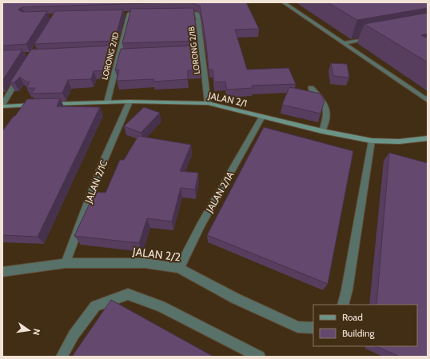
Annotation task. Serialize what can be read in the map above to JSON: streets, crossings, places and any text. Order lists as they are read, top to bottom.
{
  "streets": {
    "street": [
      "LORONG 2/1B",
      "LORONG 2/1D",
      "JALAN 2/1",
      "JALAN 2/1C",
      "JALAN 2/1A",
      "JALAN 2/2"
    ]
  },
  "crossings": [
    ["LORONG 2/1B", "JALAN 2/1"],
    ["LORONG 2/1D", "JALAN 2/1"],
    ["JALAN 2/1", "JALAN 2/1C"],
    ["JALAN 2/1", "JALAN 2/1A"],
    ["JALAN 2/1C", "JALAN 2/2"],
    ["JALAN 2/1A", "JALAN 2/2"]
  ],
  "legend": ["Road", "Building"],
  "north": "right"
}
